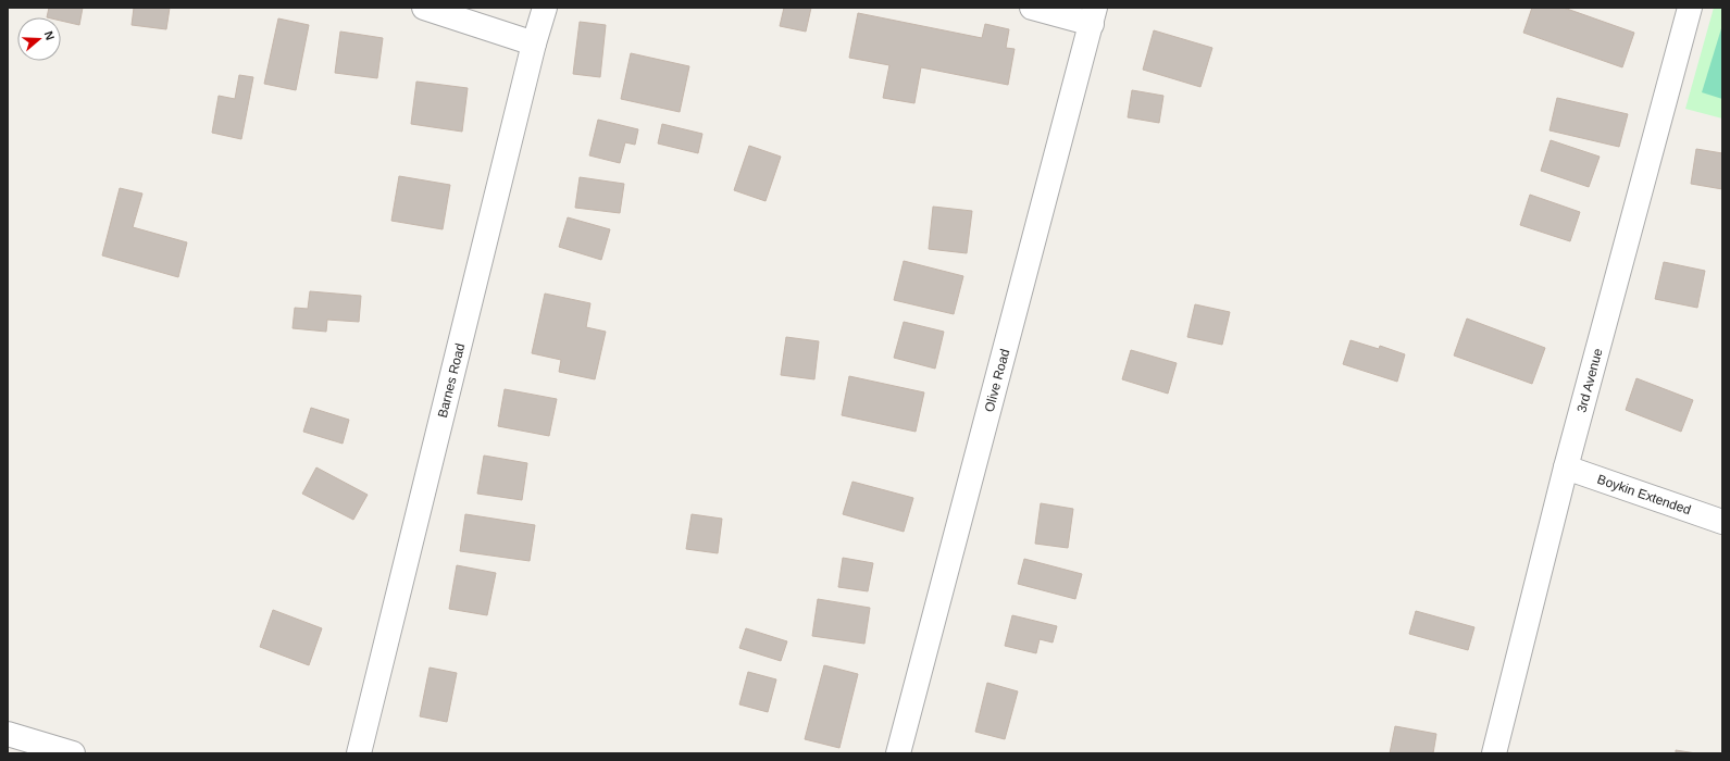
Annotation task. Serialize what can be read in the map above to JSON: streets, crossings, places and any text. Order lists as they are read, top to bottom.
{
  "streets": {
    "street": [
      "Barnes Road",
      "Olive Road",
      "3rd Avenue",
      "Boykin Extended"
    ]
  },
  "crossings": [
    ["3rd Avenue", "Boykin Extended"]
  ],
  "north": "right"
}
